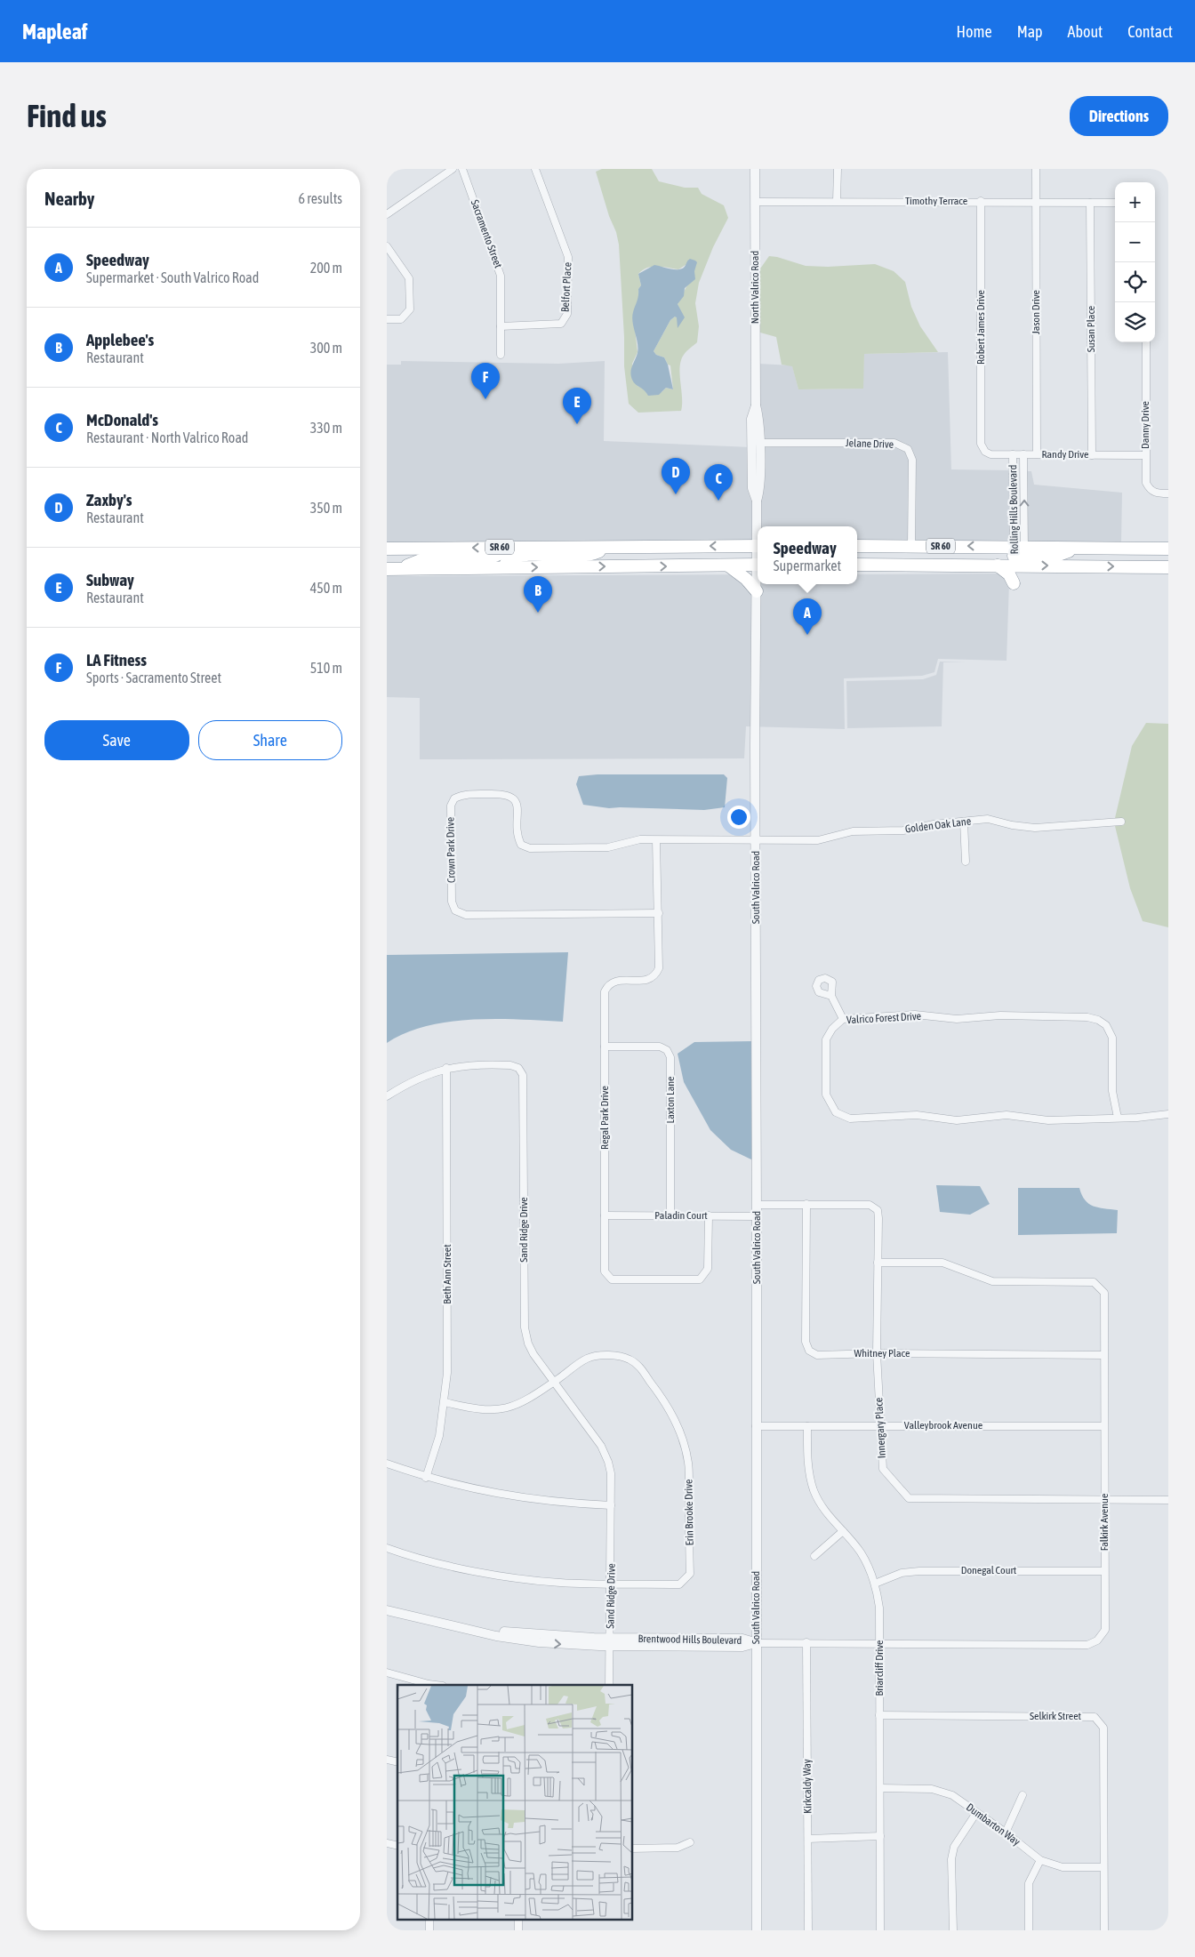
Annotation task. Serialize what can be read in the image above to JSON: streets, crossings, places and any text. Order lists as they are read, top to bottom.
{
  "streets": {
    "highway": ["SR 60"],
    "street": [
      "Timothy Terrace",
      "Sacramento Street",
      "Belfort Place",
      "North Valrico Road",
      "Jason Drive",
      "Robert James Drive",
      "Susan Place",
      "Danny Drive",
      "Jelane Drive",
      "Randy Drive",
      "Rolling Hills Boulevard",
      "Golden Oak Lane",
      "Crown Park Drive",
      "South Valrico Road",
      "Valrico Forest Drive",
      "Laxton Lane",
      "Regal Park Drive",
      "Paladin Court",
      "Sand Ridge Drive",
      "Beth Ann Street",
      "Whitney Place",
      "Valleybrook Avenue",
      "Innergary Place",
      "Erin Brooke Drive",
      "Falkirk Avenue",
      "Donegal Court",
      "Brentwood Hills Boulevard",
      "Briarcliff Drive",
      "Selkirk Street",
      "Kirkcaldy Way",
      "Dumbarton Way"
    ]
  },
  "crossings": [
    ["Timothy Terrace", "North Valrico Road"],
    ["Timothy Terrace", "Jason Drive"],
    ["Timothy Terrace", "Robert James Drive"],
    ["Timothy Terrace", "Susan Place"],
    ["Sacramento Street", "Belfort Place"],
    ["North Valrico Road", "Jelane Drive"],
    ["Jason Drive", "Randy Drive"],
    ["Robert James Drive", "Randy Drive"],
    ["Susan Place", "Randy Drive"],
    ["Danny Drive", "Randy Drive"],
    ["Jelane Drive", "SR 60"],
    ["Randy Drive", "Rolling Hills Boulevard"],
    ["Rolling Hills Boulevard", "SR 60"],
    ["Golden Oak Lane", "Crown Park Drive"],
    ["Golden Oak Lane", "South Valrico Road"],
    ["Crown Park Drive", "South Valrico Road"],
    ["Crown Park Drive", "Regal Park Drive"],
    ["South Valrico Road", "Paladin Court"],
    ["South Valrico Road", "Valleybrook Avenue"],
    ["South Valrico Road", "Innergary Place"],
    ["South Valrico Road", "Falkirk Avenue"],
    ["South Valrico Road", "Brentwood Hills Boulevard"],
    ["Laxton Lane", "Regal Park Drive"],
    ["Laxton Lane", "Paladin Court"],
    ["Regal Park Drive", "Paladin Court"],
    ["Sand Ridge Drive", "Beth Ann Street"],
    ["Sand Ridge Drive", "Erin Brooke Drive"],
    ["Sand Ridge Drive", "Brentwood Hills Boulevard"],
    ["Beth Ann Street", "Erin Brooke Drive"],
    ["Whitney Place", "Innergary Place"],
    ["Whitney Place", "Falkirk Avenue"],
    ["Valleybrook Avenue", "Innergary Place"],
    ["Valleybrook Avenue", "Falkirk Avenue"],
    ["Valleybrook Avenue", "Briarcliff Drive"],
    ["Innergary Place", "Falkirk Avenue"],
    ["Falkirk Avenue", "Donegal Court"],
    ["Falkirk Avenue", "Brentwood Hills Boulevard"],
    ["Falkirk Avenue", "Briarcliff Drive"],
    ["Falkirk Avenue", "Kirkcaldy Way"],
    ["Donegal Court", "Briarcliff Drive"],
    ["Briarcliff Drive", "Selkirk Street"],
    ["Briarcliff Drive", "Dumbarton Way"],
    ["Selkirk Street", "Dumbarton Way"]
  ],
  "page": {
    "header": "Mapleaf",
    "nav": [
      "Home",
      "Map",
      "About",
      "Contact"
    ],
    "buttons": [
      "Directions",
      ["Save", "Share"]
    ],
    "title": "Find us",
    "heading": ["Nearby", "6 results"],
    "map_buttons": ["+", "−"],
    "list": [
      {
        "mark": "A",
        "name": "Speedway",
        "note": "Supermarket · South Valrico Road",
        "value": "200 m"
      },
      {
        "mark": "B",
        "name": "Applebee's",
        "note": "Restaurant",
        "value": "300 m"
      },
      {
        "mark": "C",
        "name": "McDonald's",
        "note": "Restaurant · North Valrico Road",
        "value": "330 m"
      },
      {
        "mark": "D",
        "name": "Zaxby's",
        "note": "Restaurant",
        "value": "350 m"
      },
      {
        "mark": "E",
        "name": "Subway",
        "note": "Restaurant",
        "value": "450 m"
      },
      {
        "mark": "F",
        "name": "LA Fitness",
        "note": "Sports · Sacramento Street",
        "value": "510 m"
      }
    ],
    "pins": [
      "F",
      "E",
      "D",
      "C",
      "B",
      "A"
    ],
    "popup": ["Speedway", "Supermarket"]
  }
}
